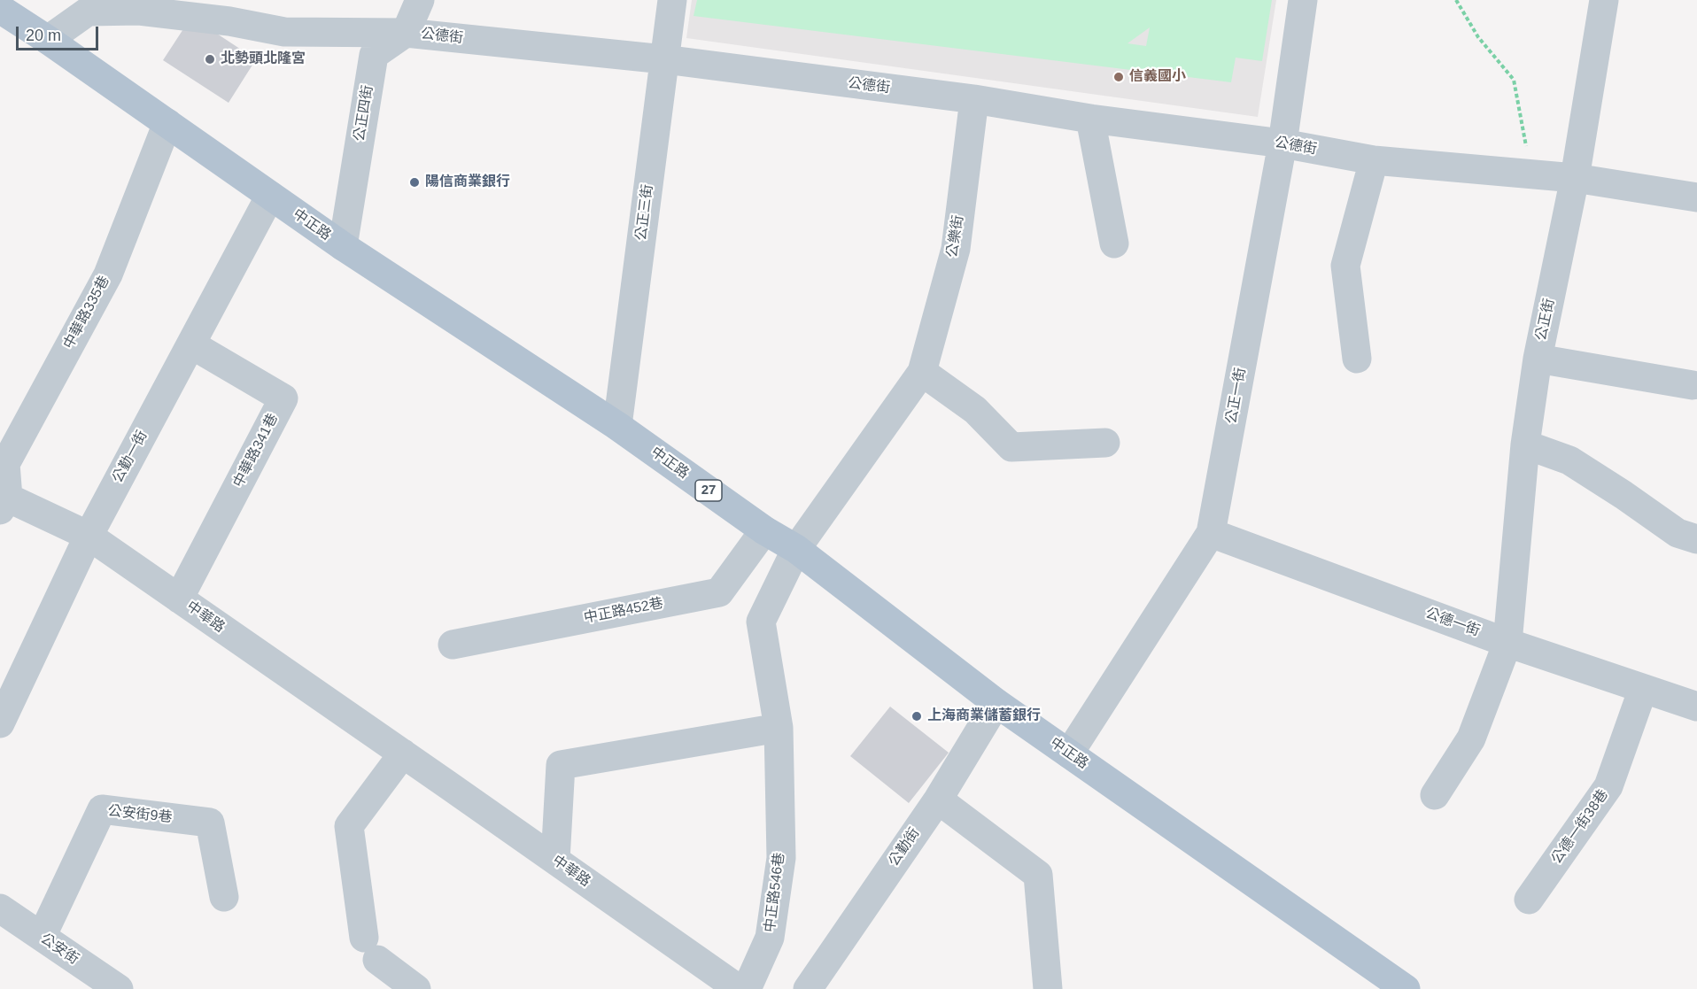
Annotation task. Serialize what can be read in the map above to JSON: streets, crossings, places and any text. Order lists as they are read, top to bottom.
{
  "streets": {
    "main road": ["中正路", "27"],
    "street": [
      "公德街",
      "公正四街",
      "公正三街",
      "公樂街",
      "中華路335巷",
      "公正街",
      "公正一街",
      "中華路341巷",
      "公勤一街",
      "中正路452巷",
      "中華路",
      "公德一街",
      "公安街9巷",
      "公德一街38巷",
      "公勤街",
      "中正路546巷",
      "公安街"
    ]
  },
  "crossings": [
    ["公德街", "公正四街"],
    ["公德街", "公正三街"],
    ["公德街", "中正路"],
    ["公德街", "公樂街"],
    ["公德街", "公正街"],
    ["公德街", "公正一街"],
    ["公正四街", "中正路"],
    ["公正三街", "中正路"],
    ["中正路", "公樂街"],
    ["中正路", "中華路335巷"],
    ["中正路", "公正一街"],
    ["中正路", "公勤一街"],
    ["中正路", "中正路452巷"],
    ["中正路", "公勤街"],
    ["中正路", "中正路546巷"],
    ["公樂街", "中正路546巷"],
    ["中華路335巷", "中華路"],
    ["公正街", "公德一街"],
    ["公正一街", "公德一街"],
    ["中華路341巷", "公勤一街"],
    ["中華路341巷", "中華路"],
    ["公勤一街", "中華路"],
    ["公德一街", "公德一街38巷"],
    ["公安街9巷", "公安街"]
  ],
  "places": [
    "北勢頭北隆宮",
    "信義國小",
    "陽信商業銀行",
    "上海商業儲蓄銀行"
  ],
  "scale_bar": "20 m"
}
